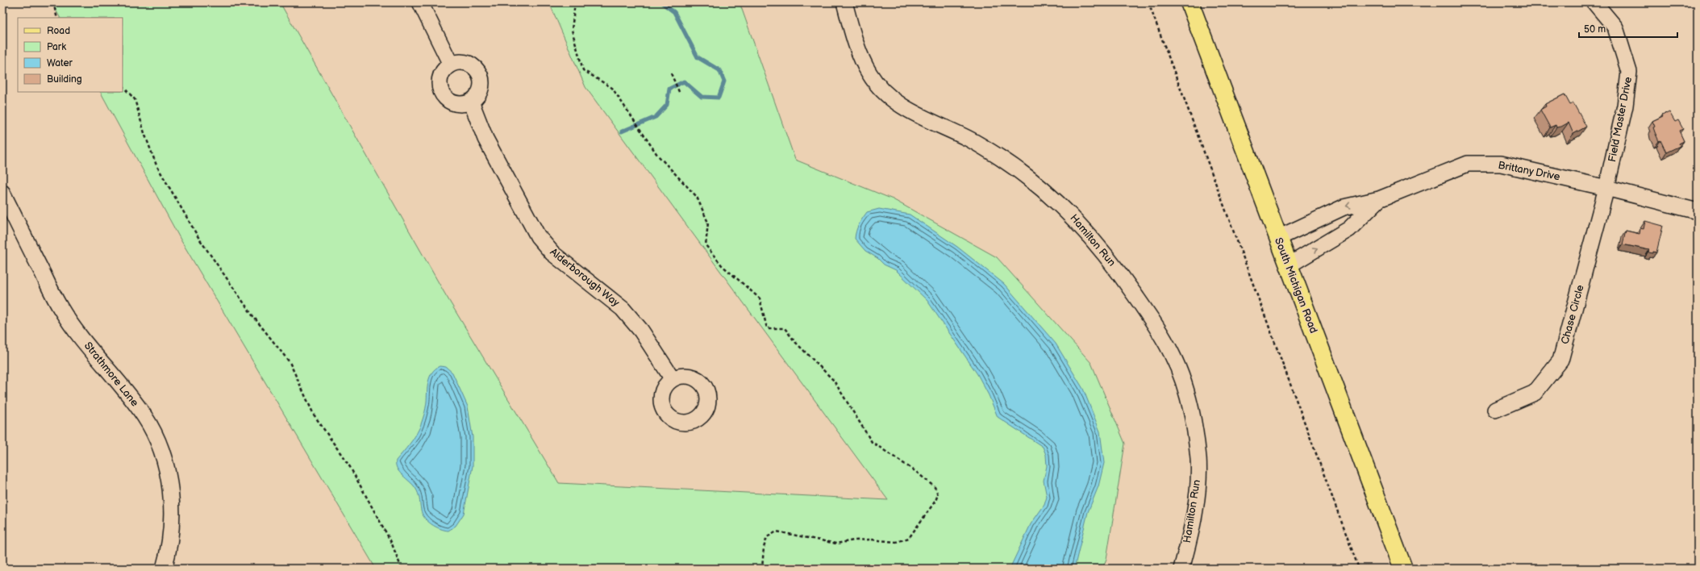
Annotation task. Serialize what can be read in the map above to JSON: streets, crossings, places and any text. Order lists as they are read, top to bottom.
{
  "streets": {
    "main road": ["South Michigan Road"],
    "street": [
      "Field Master Drive",
      "Brittany Drive",
      "Hamilton Run",
      "Alderborough Way",
      "Chase Circle",
      "Strathmore Lane"
    ]
  },
  "crossings": [
    ["Field Master Drive", "Brittany Drive"],
    ["Field Master Drive", "Chase Circle"],
    ["Brittany Drive", "South Michigan Road"],
    ["Brittany Drive", "Chase Circle"]
  ],
  "legend": [
    "Road",
    "Park",
    "Water",
    "Building"
  ],
  "scale_bar": "50 m"
}
